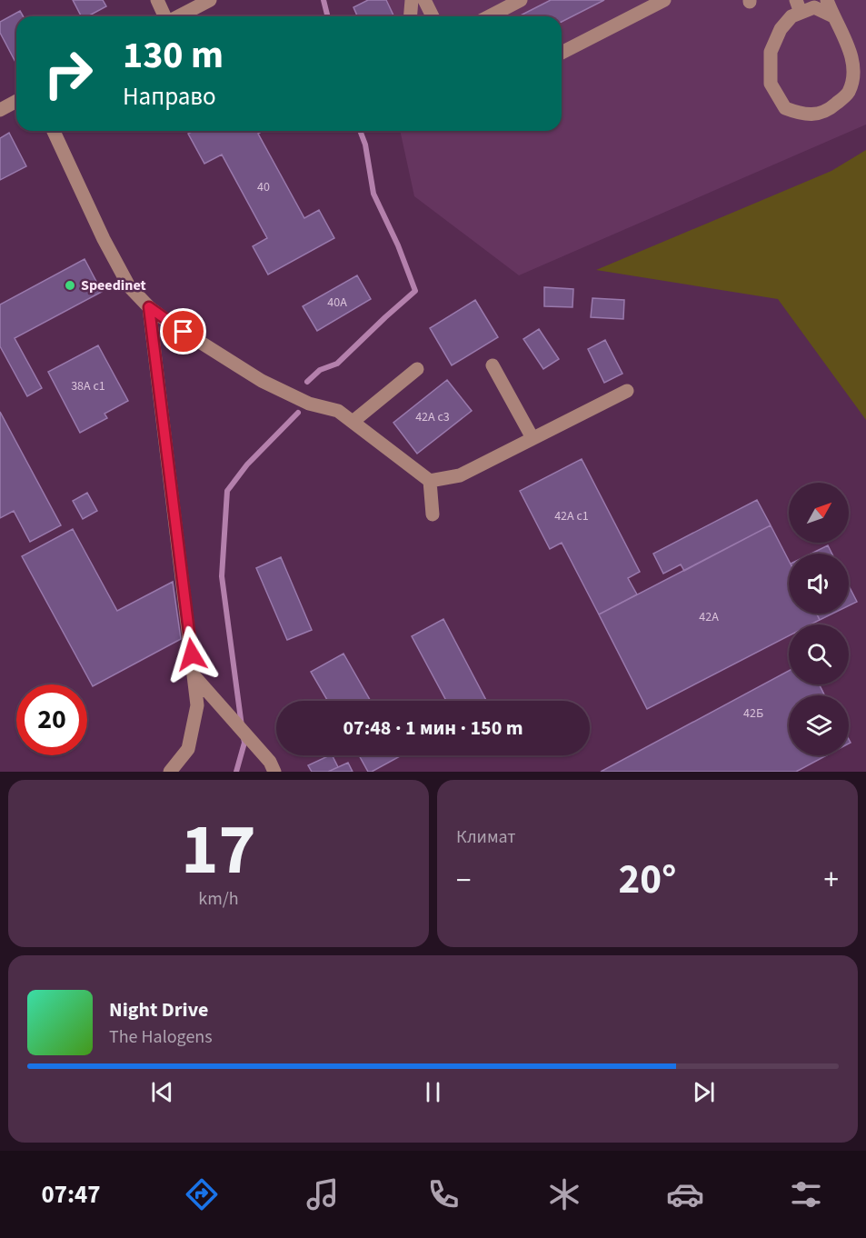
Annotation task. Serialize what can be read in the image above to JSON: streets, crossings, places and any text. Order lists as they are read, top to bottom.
{
  "places": ["Speedinet"],
  "house_numbers": [
    "40",
    "40А",
    "38А с1",
    "42А с3",
    "42А с1",
    "42А",
    "42Б"
  ],
  "north": "top right",
  "page": {
    "turn": ["130 m", "Направо"],
    "limit": "20",
    "trip": "07:48 · 1 мин · 150 m",
    "tile": [
      ["17", "km/h"],
      "Климат"
    ],
    "heat": ["−", "20°", "+"],
    "song": ["Night Drive", "The Halogens"],
    "tabs": "07:47"
  }
}
